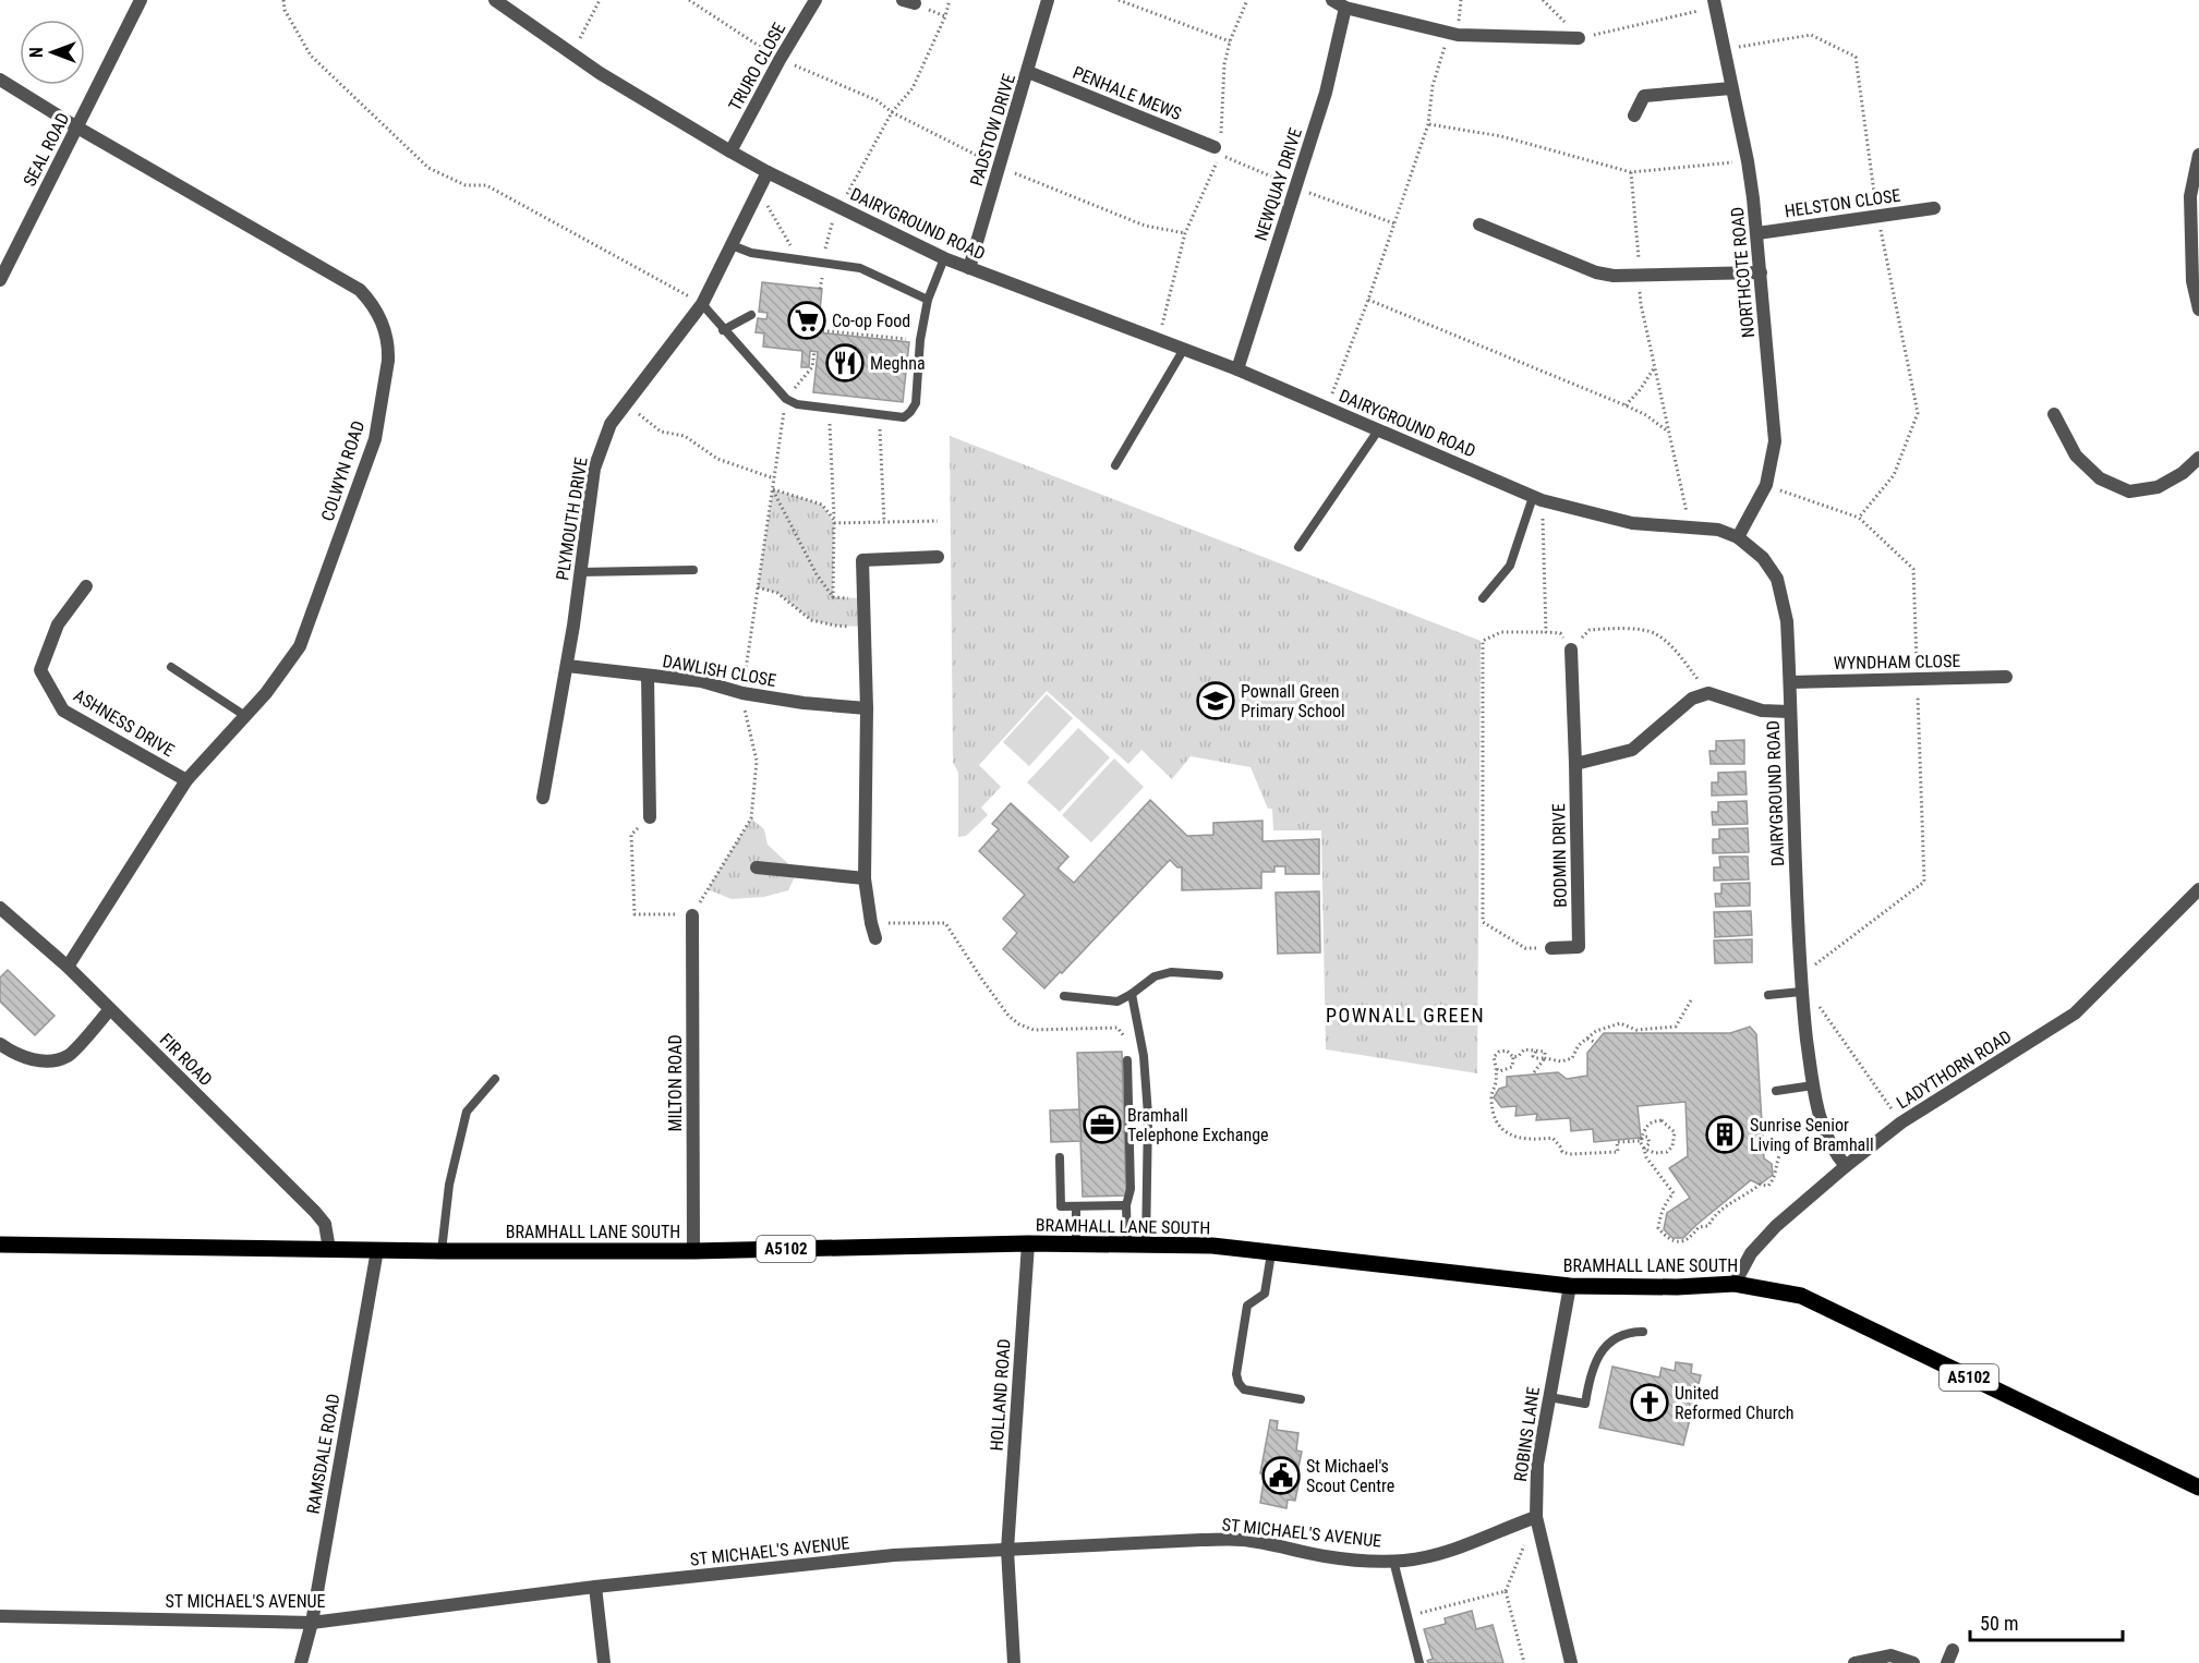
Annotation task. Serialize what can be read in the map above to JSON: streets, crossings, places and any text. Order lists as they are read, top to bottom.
{
  "streets": {
    "main road": ["BRAMHALL LANE SOUTH", "A5102"],
    "street": [
      "TRURO CLOSE",
      "PENHALE MEWS",
      "PADSTOW DRIVE",
      "SEAL ROAD",
      "NEWQUAY DRIVE",
      "HELSTON CLOSE",
      "DAIRYGROUND ROAD",
      "NORTHCOTE ROAD",
      "COLWYN ROAD",
      "PLYMOUTH DRIVE",
      "WYNDHAM CLOSE",
      "DAWLISH CLOSE",
      "ASHNESS DRIVE",
      "BODMIN DRIVE",
      "FIR ROAD",
      "LADYTHORN ROAD",
      "MILTON ROAD",
      "HOLLAND ROAD",
      "ROBINS LANE",
      "RAMSDALE ROAD",
      "ST MICHAEL'S AVENUE"
    ]
  },
  "crossings": [
    ["TRURO CLOSE", "DAIRYGROUND ROAD"],
    ["PENHALE MEWS", "PADSTOW DRIVE"],
    ["PADSTOW DRIVE", "DAIRYGROUND ROAD"],
    ["SEAL ROAD", "COLWYN ROAD"],
    ["NEWQUAY DRIVE", "DAIRYGROUND ROAD"],
    ["HELSTON CLOSE", "NORTHCOTE ROAD"],
    ["DAIRYGROUND ROAD", "NORTHCOTE ROAD"],
    ["DAIRYGROUND ROAD", "PLYMOUTH DRIVE"],
    ["DAIRYGROUND ROAD", "WYNDHAM CLOSE"],
    ["DAIRYGROUND ROAD", "LADYTHORN ROAD"],
    ["COLWYN ROAD", "ASHNESS DRIVE"],
    ["COLWYN ROAD", "FIR ROAD"],
    ["PLYMOUTH DRIVE", "DAWLISH CLOSE"],
    ["FIR ROAD", "BRAMHALL LANE SOUTH"],
    ["LADYTHORN ROAD", "BRAMHALL LANE SOUTH"],
    ["MILTON ROAD", "BRAMHALL LANE SOUTH"],
    ["BRAMHALL LANE SOUTH", "HOLLAND ROAD"],
    ["BRAMHALL LANE SOUTH", "ROBINS LANE"],
    ["BRAMHALL LANE SOUTH", "RAMSDALE ROAD"],
    ["HOLLAND ROAD", "ST MICHAEL'S AVENUE"],
    ["ROBINS LANE", "ST MICHAEL'S AVENUE"],
    ["RAMSDALE ROAD", "ST MICHAEL'S AVENUE"]
  ],
  "districts": ["POWNALL GREEN"],
  "places": {
    "supermarket": ["Co-op Food"],
    "restaurant": ["Meghna"],
    "school or university": ["Pownall Green Primary School"],
    "office": ["Bramhall Telephone Exchange"],
    "building": ["Sunrise Senior Living of Bramhall"],
    "church": ["United Reformed Church"],
    "public building": ["St Michael's Scout Centre"]
  },
  "scale_bar": "50 m",
  "north": "left"
}
